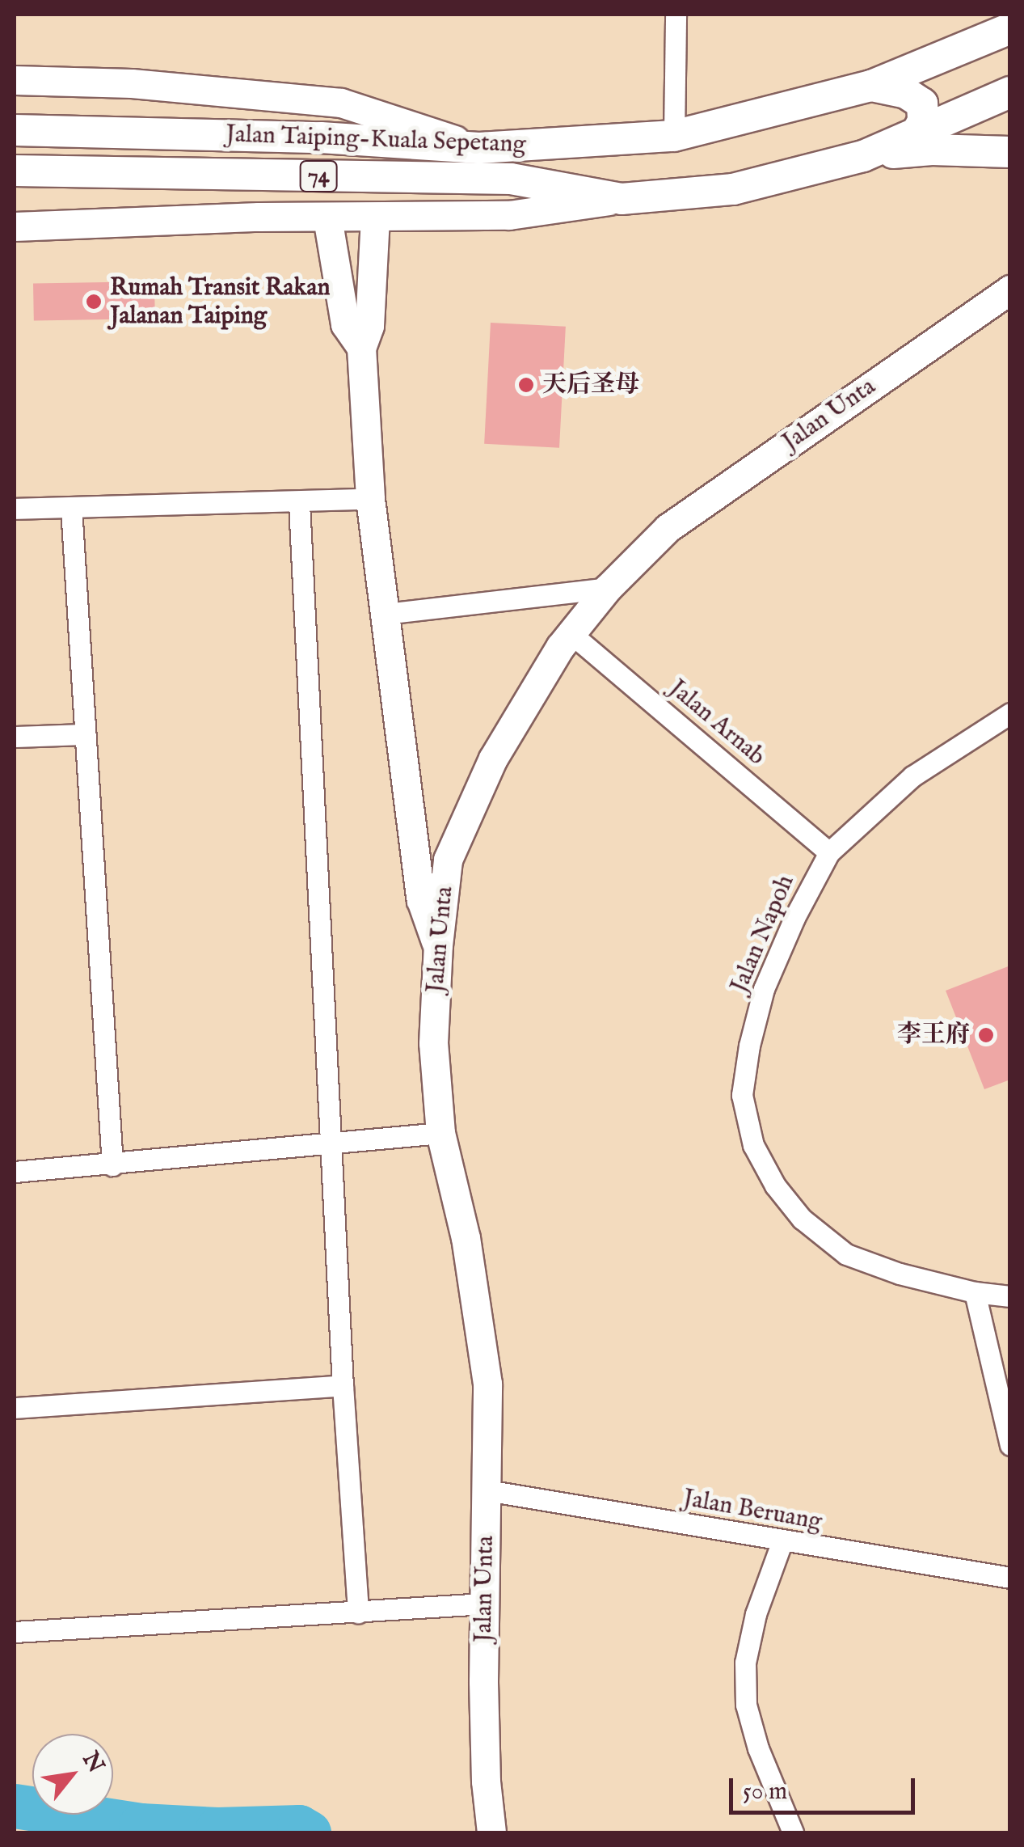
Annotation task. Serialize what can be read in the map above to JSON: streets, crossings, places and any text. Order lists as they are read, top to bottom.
{
  "streets": {
    "main road": ["Jalan Taiping-Kuala Sepetang", "74"],
    "street": [
      "Jalan Unta",
      "Jalan Arnab",
      "Jalan Napoh",
      "Jalan Beruang"
    ]
  },
  "crossings": [
    ["Jalan Unta", "Jalan Arnab"],
    ["Jalan Unta", "Jalan Beruang"],
    ["Jalan Arnab", "Jalan Napoh"]
  ],
  "places": ["Rumah Transit Rakan Jalanan Taiping", "天后圣母", "李王府"],
  "scale_bar": "50 m",
  "north": "top right"
}
